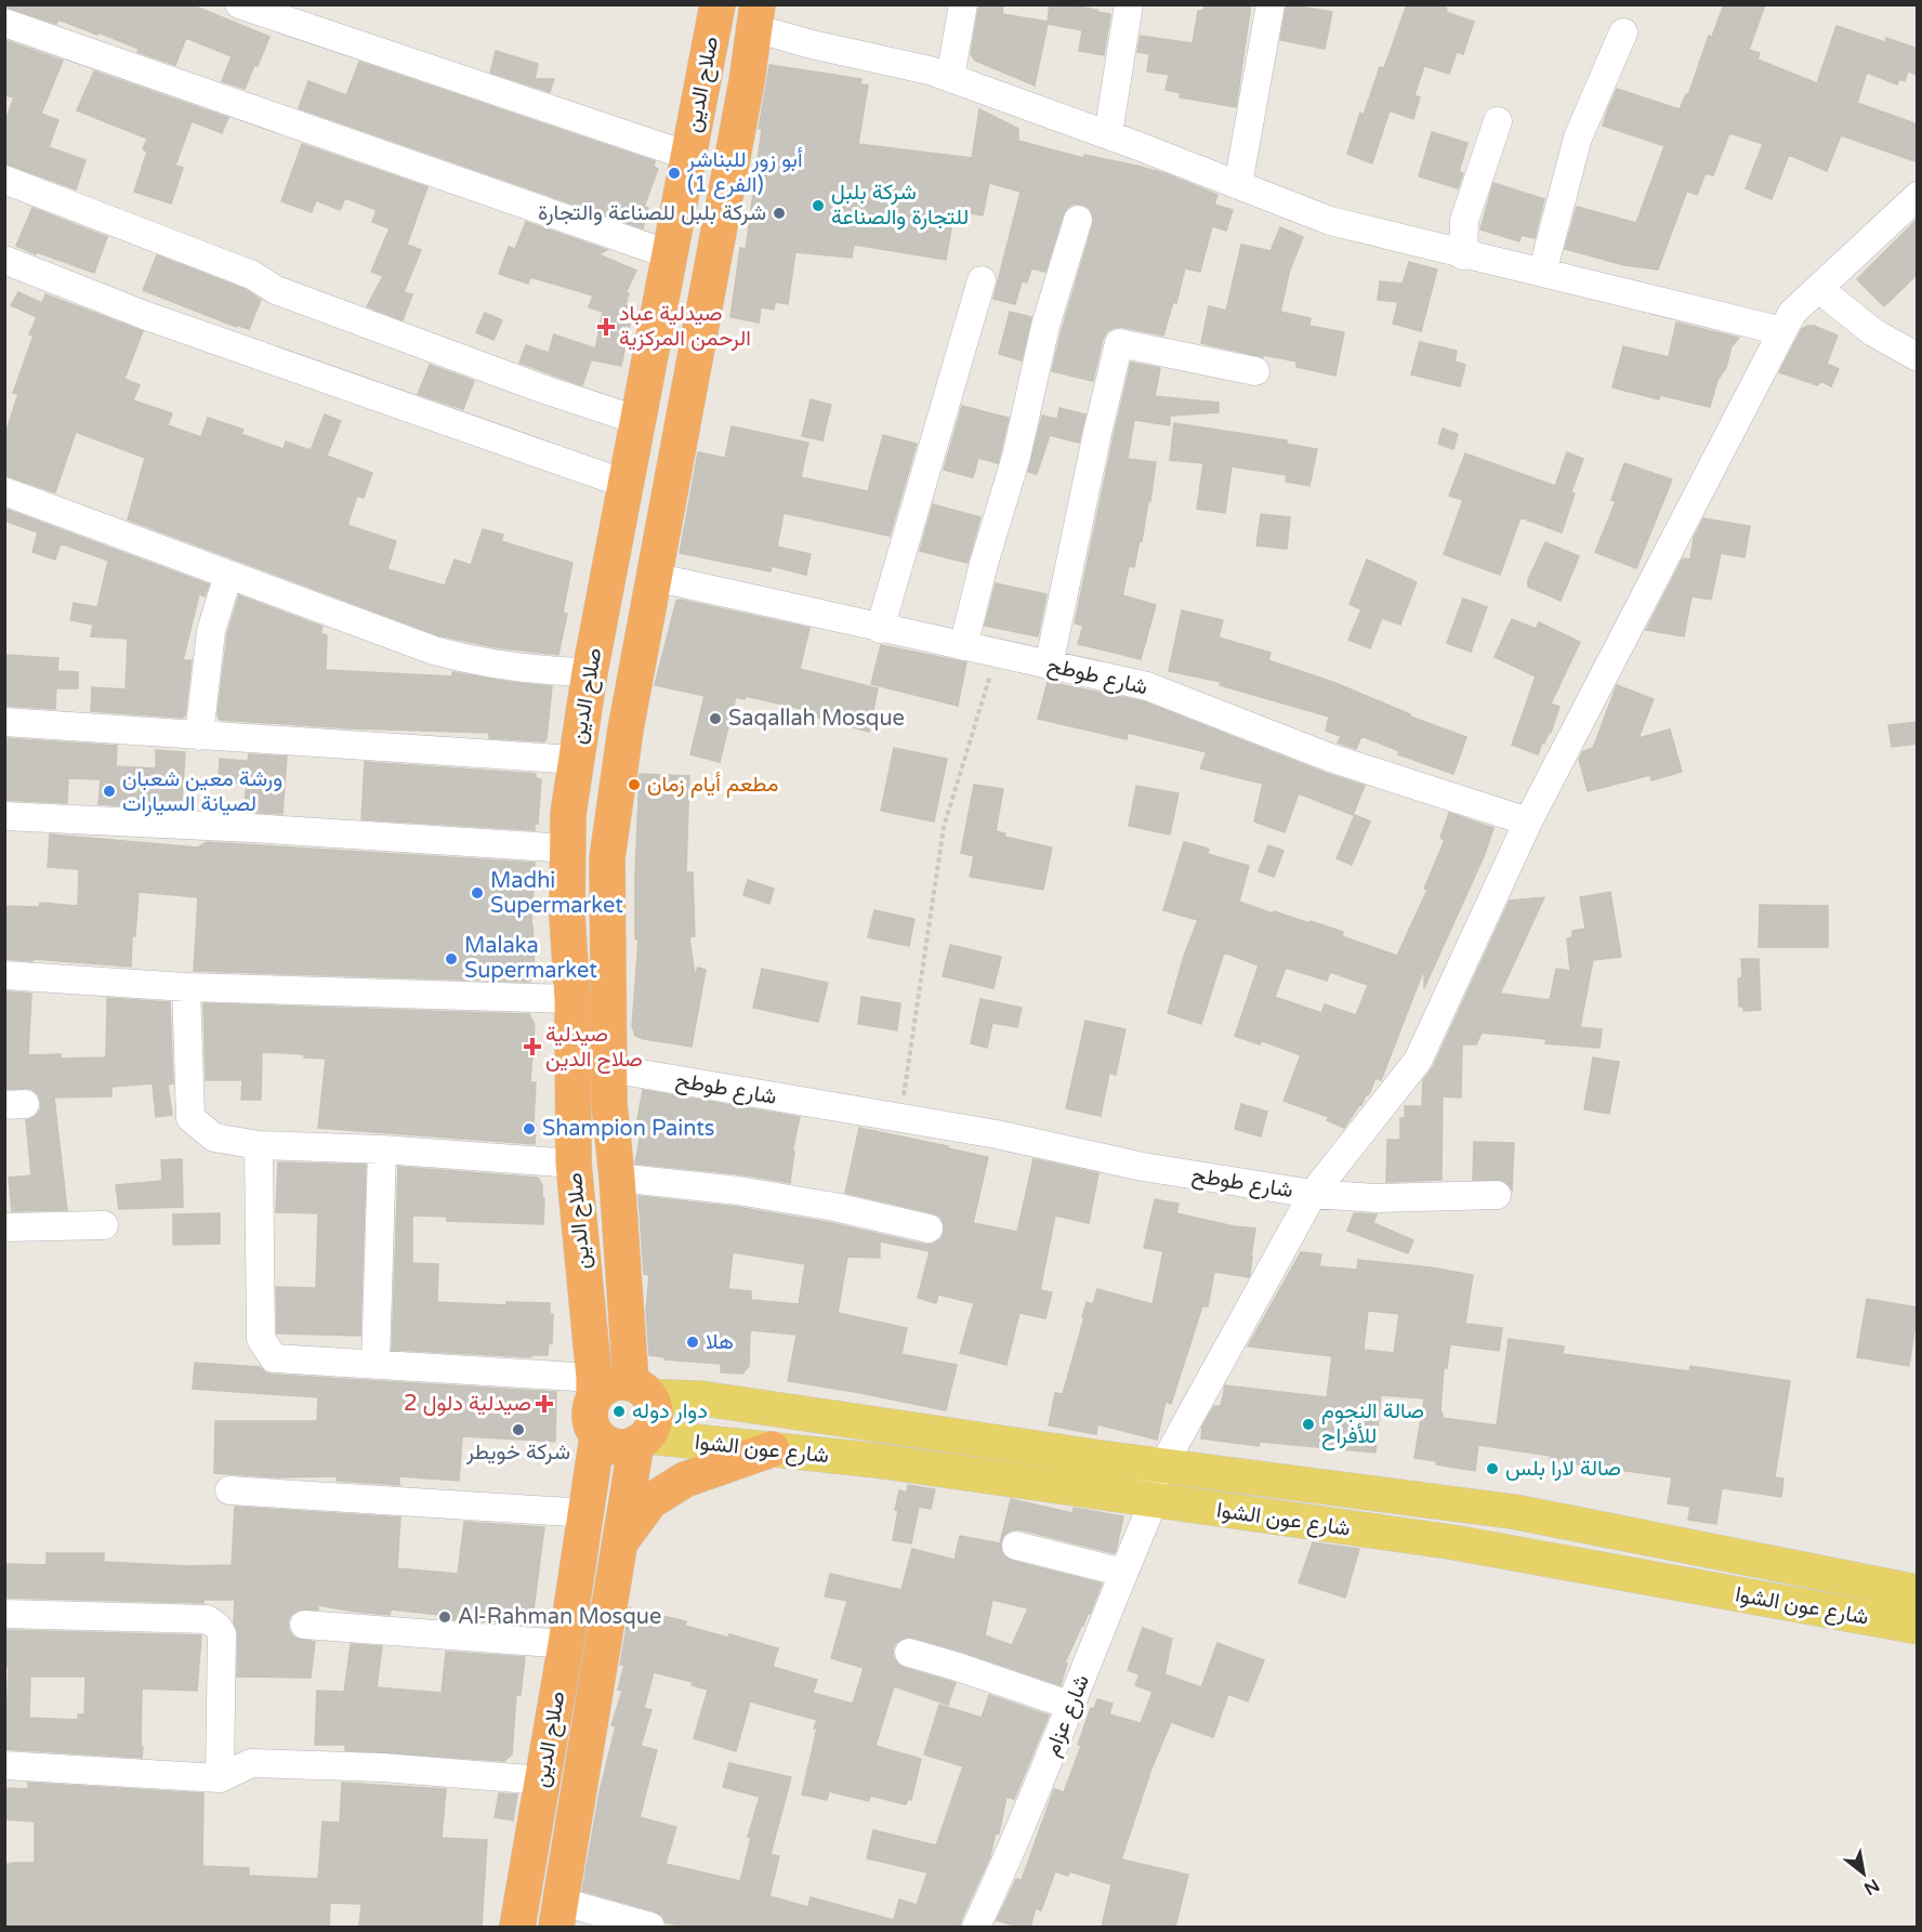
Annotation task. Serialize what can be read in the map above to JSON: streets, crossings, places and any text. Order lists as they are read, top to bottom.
{
  "streets": {
    "highway": ["صلاح الدين"],
    "main road": ["شارع عون الشوا"],
    "street": ["شارع طوطح", "شارع عزام"]
  },
  "crossings": [
    ["صلاح الدين", "شارع طوطح"],
    ["صلاح الدين", "شارع عون الشوا"],
    ["شارع طوطح", "شارع عزام"],
    ["شارع عون الشوا", "شارع عزام"]
  ],
  "places": {
    "other": [
      "أبو زور للبناشر (الفرع 1)",
      "شركة بلبل للتجارة والصناعة",
      "شركة بلبل للصناعة والتجارة",
      "Saqallah Mosque",
      "مطعم أيام زمان",
      "ورشة معين شعبان لصيانة السيارات",
      "Madhi Supermarket",
      "Malaka Supermarket",
      "Shampion Paints",
      "هلا",
      "دوار دوله",
      "صالة النجوم للأفراح",
      "شركة خويطر",
      "صالة لارا بلس",
      "Al-Rahman Mosque"
    ],
    "health": ["صيدلية عباد الرحمن المركزية", "صيدلية صلاح الدين", "صيدلية دلول 2"]
  },
  "north": "bottom right"
}
